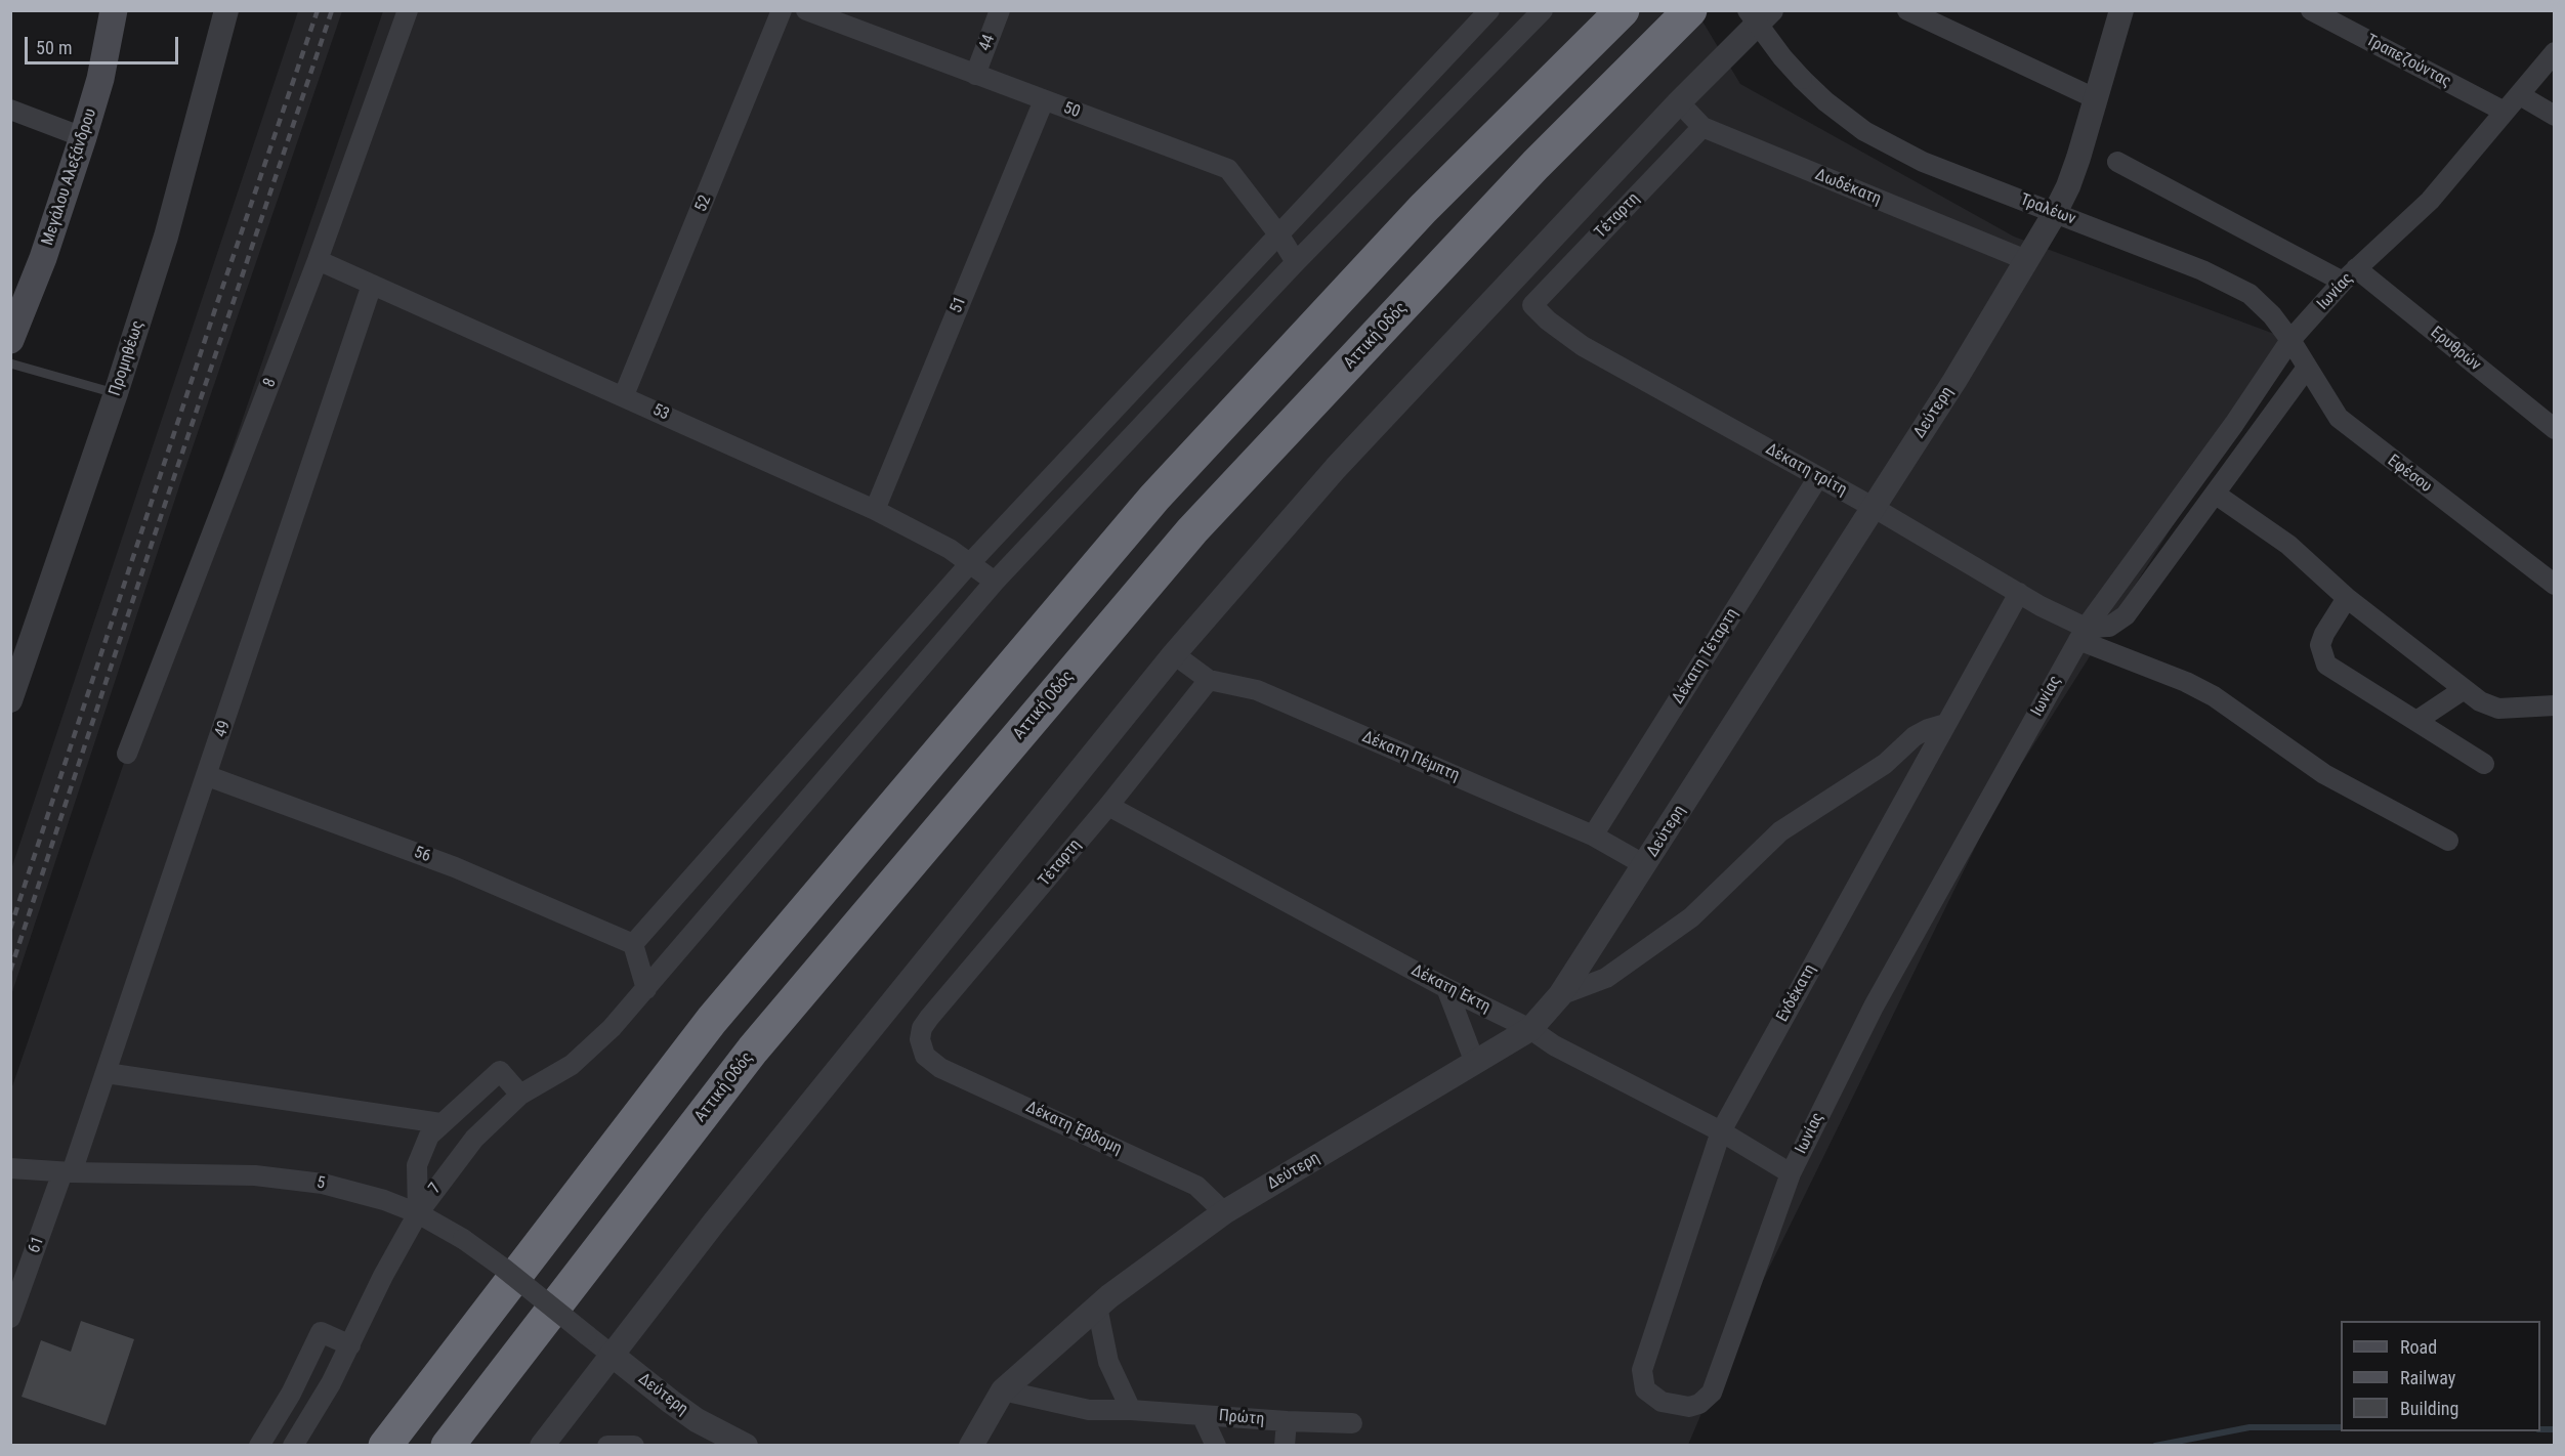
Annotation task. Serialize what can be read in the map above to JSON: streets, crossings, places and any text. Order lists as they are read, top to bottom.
{
  "streets": {
    "highway": ["Αττική Οδός"],
    "main road": ["Μεγάλου Αλεξάνδρου"],
    "street": [
      "44",
      "Τραπεζούντας",
      "50",
      "Δωδέκατη",
      "52",
      "Τραλέων",
      "Τέταρτη",
      "Ιωνίας",
      "51",
      "Ερυθρών",
      "Προμηθέως",
      "8",
      "53",
      "Δεύτερη",
      "Δέκατη τρίτη",
      "Εφέσου",
      "Δέκατη Τέταρτη",
      "49",
      "Δέκατη Πέμπτη",
      "56",
      "Δέκατη Έκτη",
      "Ενδέκατη",
      "Δέκατη Έβδομη",
      "5",
      "7",
      "61",
      "Πρώτη"
    ]
  },
  "crossings": [
    ["44", "50"],
    ["Τραπεζούντας", "Ιωνίας"],
    ["50", "51"],
    ["50", "7"],
    ["Δωδέκατη", "Τέταρτη"],
    ["Δωδέκατη", "Δεύτερη"],
    ["52", "53"],
    ["Τραλέων", "Ιωνίας"],
    ["Τραλέων", "Δεύτερη"],
    ["Τραλέων", "Εφέσου"],
    ["Τέταρτη", "Δέκατη τρίτη"],
    ["Τέταρτη", "Δέκατη Πέμπτη"],
    ["Τέταρτη", "Δέκατη Έκτη"],
    ["Τέταρτη", "Δέκατη Έβδομη"],
    ["Ιωνίας", "Ερυθρών"],
    ["Ιωνίας", "Δέκατη τρίτη"],
    ["Ιωνίας", "Εφέσου"],
    ["Ιωνίας", "Δέκατη Έκτη"],
    ["Ιωνίας", "Ενδέκατη"],
    ["51", "53"],
    ["8", "53"],
    ["53", "49"],
    ["53", "7"],
    ["Δεύτερη", "Δέκατη τρίτη"],
    ["Δεύτερη", "Δέκατη Πέμπτη"],
    ["Δεύτερη", "Δέκατη Έκτη"],
    ["Δεύτερη", "Δέκατη Έβδομη"],
    ["Δεύτερη", "5"],
    ["Δεύτερη", "Πρώτη"],
    ["Δέκατη τρίτη", "Δέκατη Τέταρτη"],
    ["Δέκατη τρίτη", "Ενδέκατη"],
    ["Δέκατη Τέταρτη", "Δέκατη Πέμπτη"],
    ["49", "56"],
    ["49", "5"],
    ["49", "61"],
    ["Δέκατη Έκτη", "Ενδέκατη"],
    ["5", "7"],
    ["5", "61"]
  ],
  "legend": ["Road", "Railway", "Building"],
  "scale_bar": "50 m"
}
